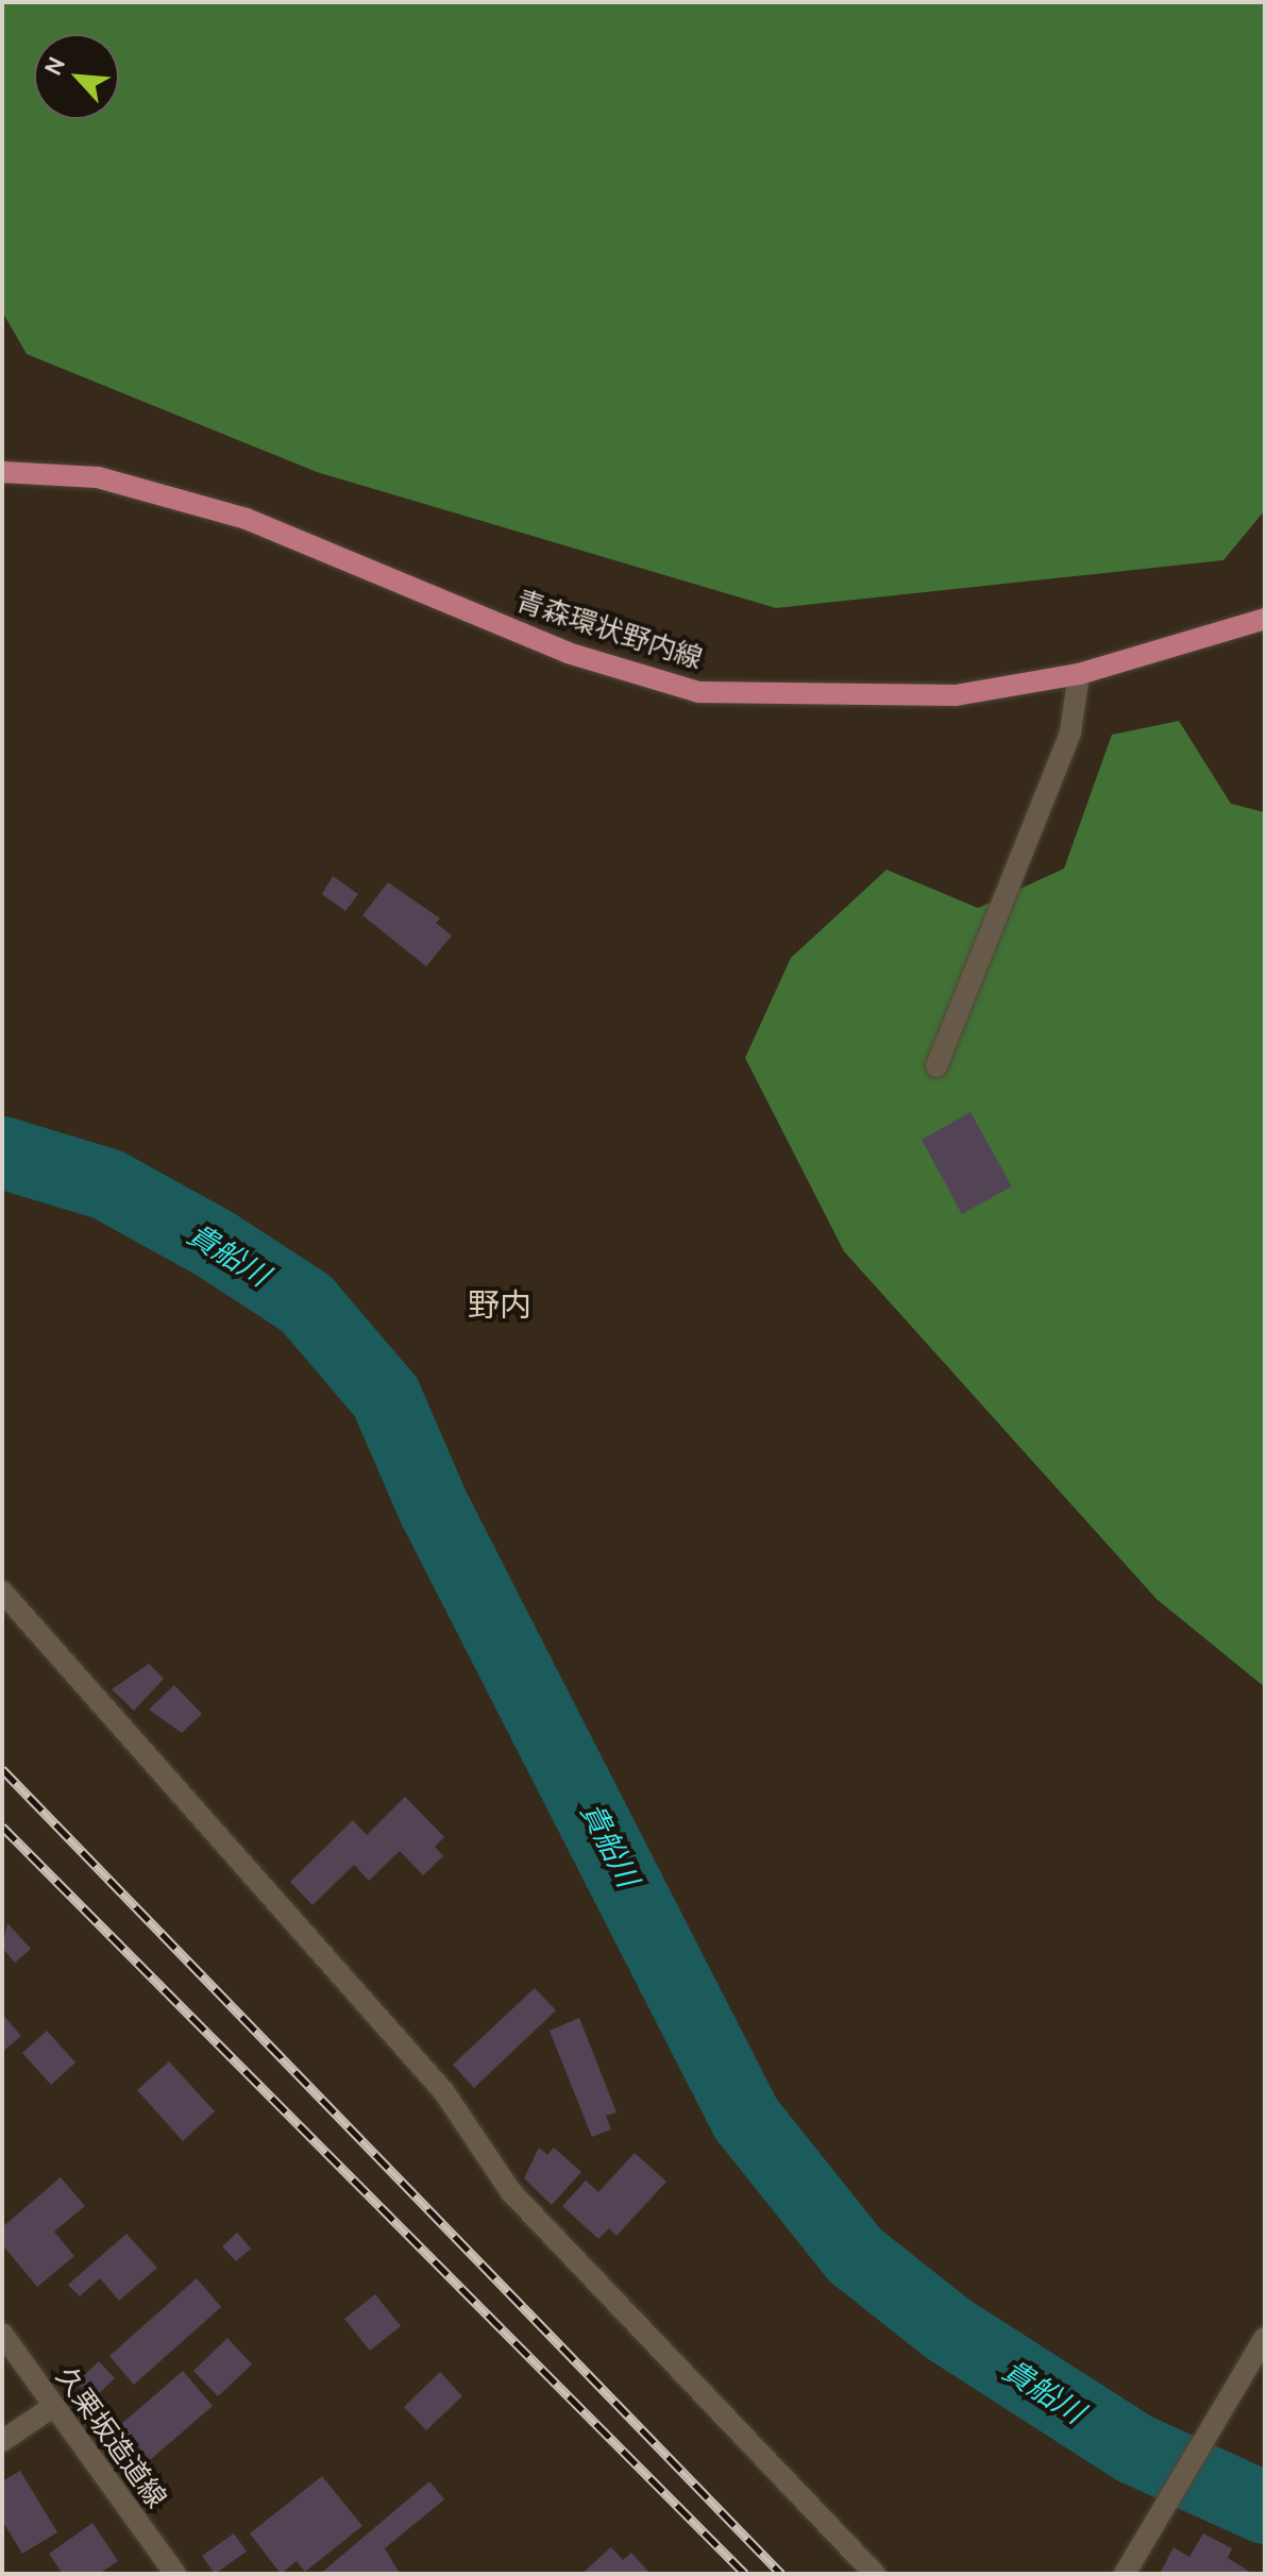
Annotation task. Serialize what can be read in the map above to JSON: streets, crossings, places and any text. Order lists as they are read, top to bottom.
{
  "streets": {
    "main road": ["青森環状野内線"],
    "street": ["久栗坂造道線"]
  },
  "districts": ["野内"],
  "water": ["貴船川"],
  "north": "top left"
}
